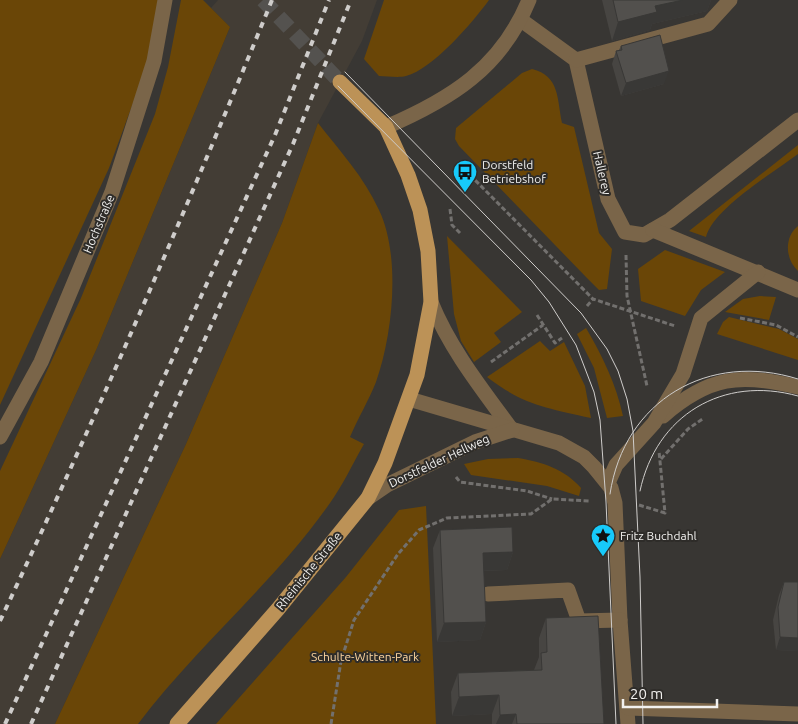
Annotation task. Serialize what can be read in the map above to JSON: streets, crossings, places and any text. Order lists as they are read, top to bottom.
{
  "streets": {
    "main road": ["Rheinische Straße"],
    "street": ["Hallerey", "Hochstraße", "Dorstfelder Hellweg"]
  },
  "crossings": [
    ["Dorstfelder Hellweg", "Rheinische Straße"]
  ],
  "parks": ["Schulte-Witten-Park"],
  "places": {
    "bus stop": ["Dorstfeld Betriebshof"],
    "place": ["Fritz Buchdahl"]
  },
  "scale_bar": "20 m"
}
